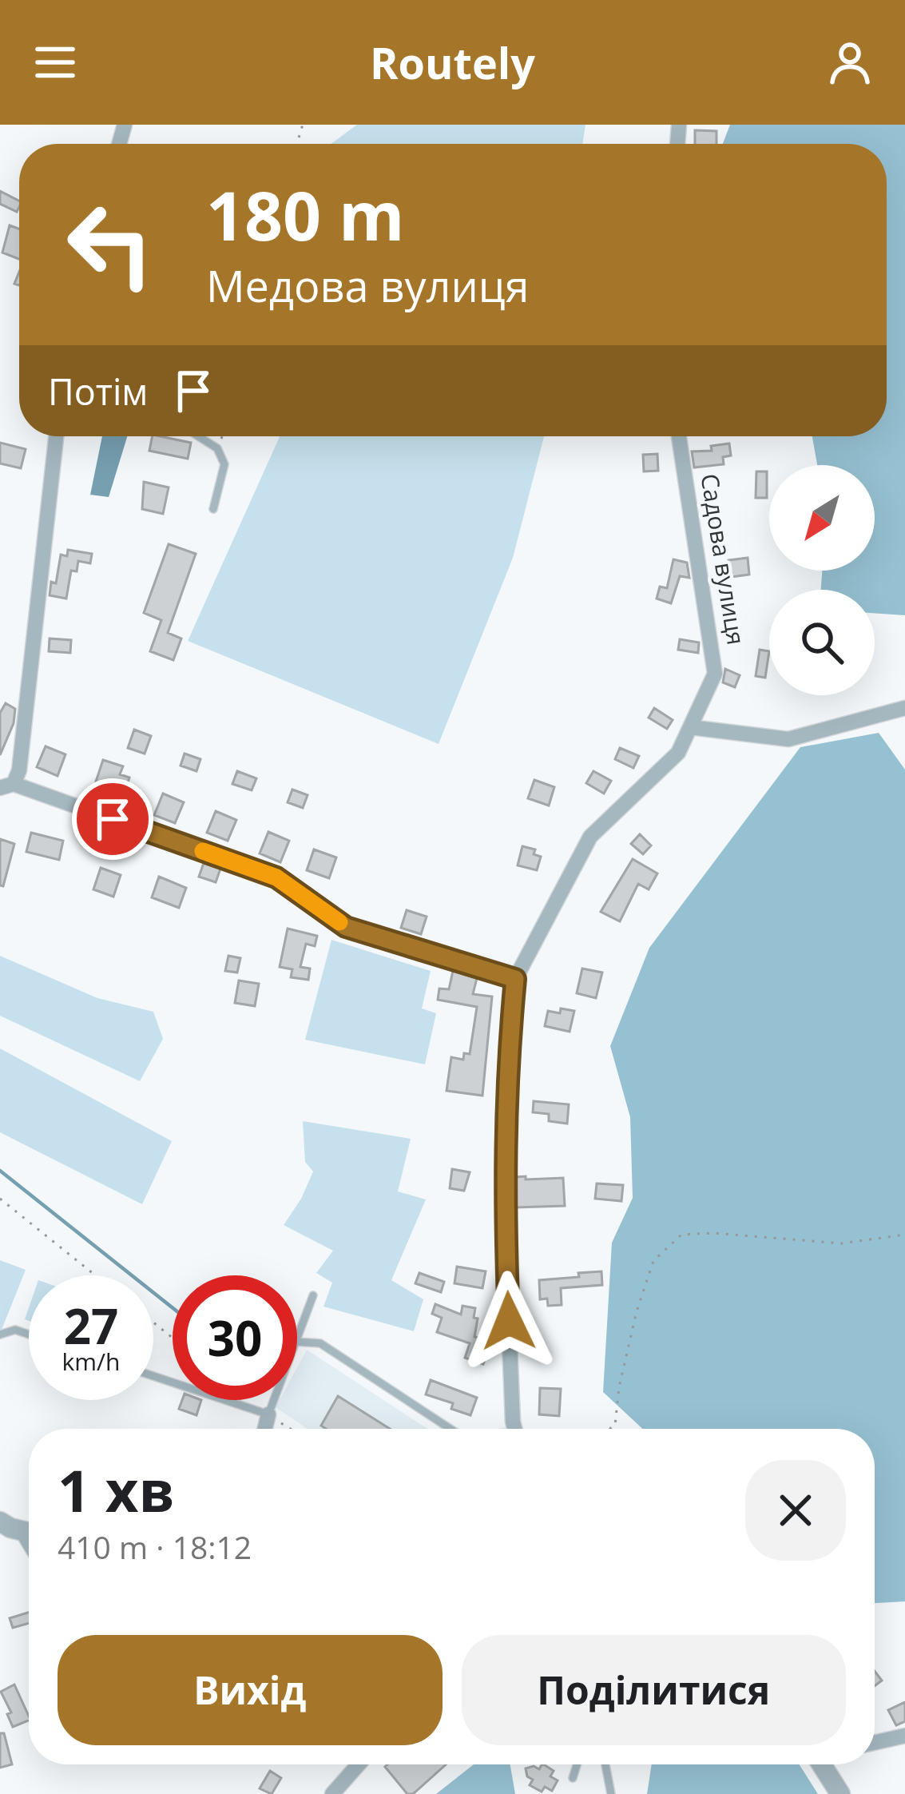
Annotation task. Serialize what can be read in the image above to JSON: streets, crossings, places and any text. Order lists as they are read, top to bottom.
{
  "streets": {
    "street": ["Садова вулиця"]
  },
  "north": "bottom left",
  "page": {
    "header": "Routely",
    "turn": ["180 m", "Медова вулиця"],
    "then": "Потім",
    "speed": "27 km/h",
    "limit": "30",
    "heading": ["1 хв", "410 m · 18:12"],
    "buttons": ["Вихід", "Поділитися"]
  }
}
